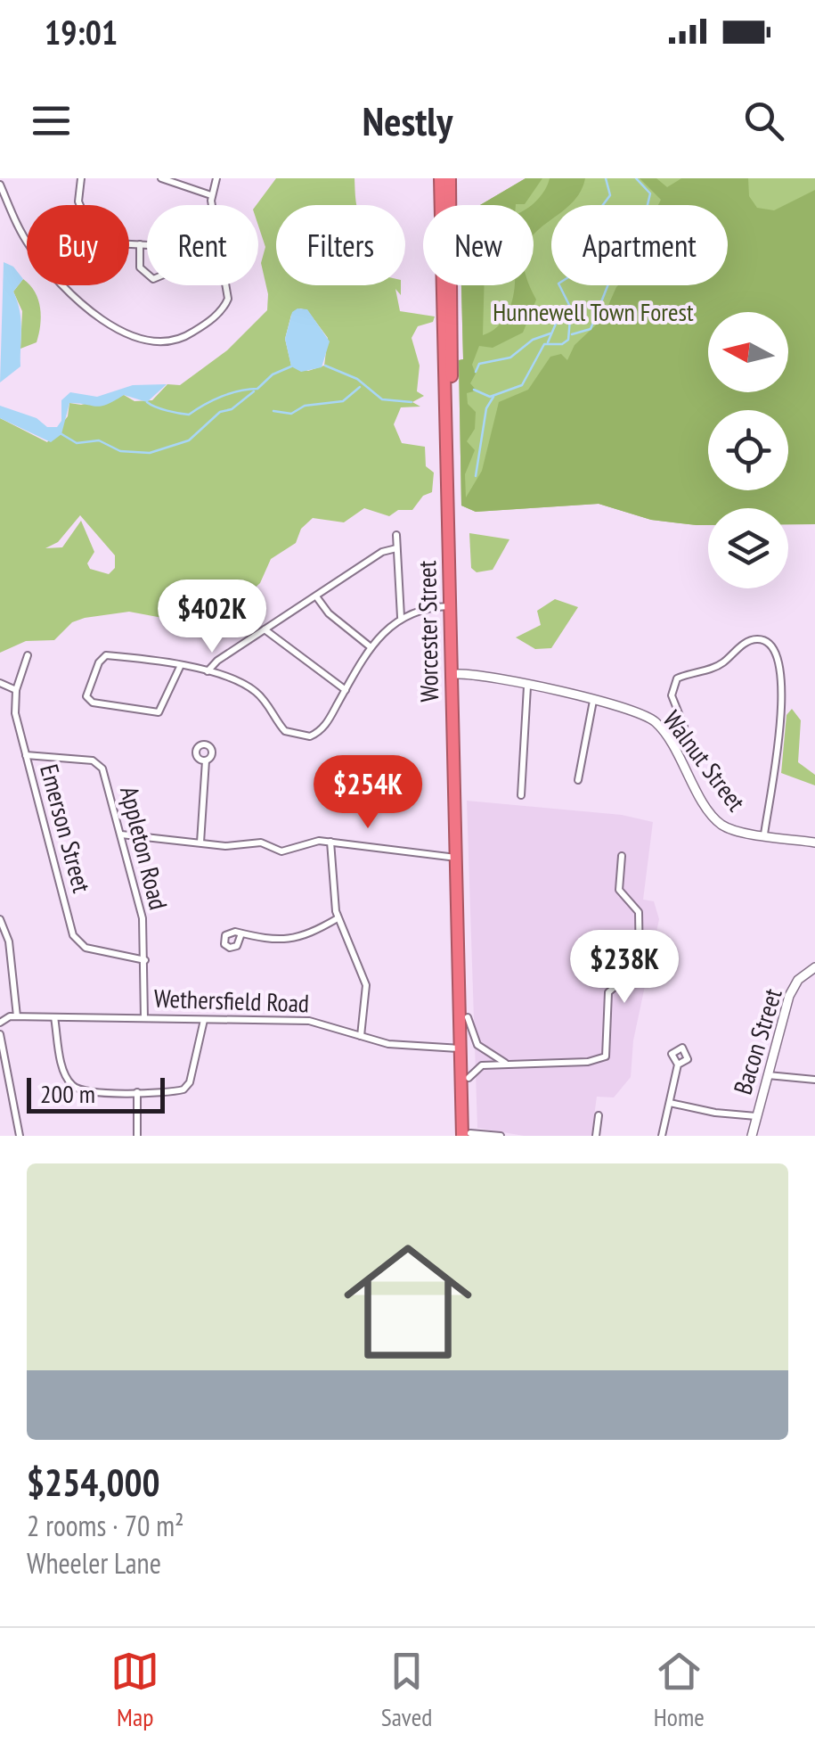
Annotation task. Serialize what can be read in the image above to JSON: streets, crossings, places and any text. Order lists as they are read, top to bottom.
{
  "streets": {
    "highway": ["Worcester Street"],
    "street": [
      "Walnut Street",
      "Emerson Street",
      "Appleton Road",
      "Wethersfield Road",
      "Bacon Street"
    ]
  },
  "crossings": [
    ["Worcester Street", "Walnut Street"],
    ["Worcester Street", "Wethersfield Road"],
    ["Emerson Street", "Appleton Road"],
    ["Appleton Road", "Wethersfield Road"]
  ],
  "parks": ["Hunnewell Town Forest"],
  "scale_bar": "200 m",
  "north": "left",
  "page": {
    "status": "19:01",
    "header": "Nestly",
    "chip": [
      "Buy",
      "Rent",
      "Filters",
      "New",
      "Apartment"
    ],
    "price": ["$402K", "$254K", "$238K"],
    "scale": "200 m",
    "list": [
      {
        "name": "$254,000",
        "note": "2 rooms · 70 m² · Wheeler Lane"
      }
    ],
    "tabs": ["Map", "Saved", "Home"]
  }
}
